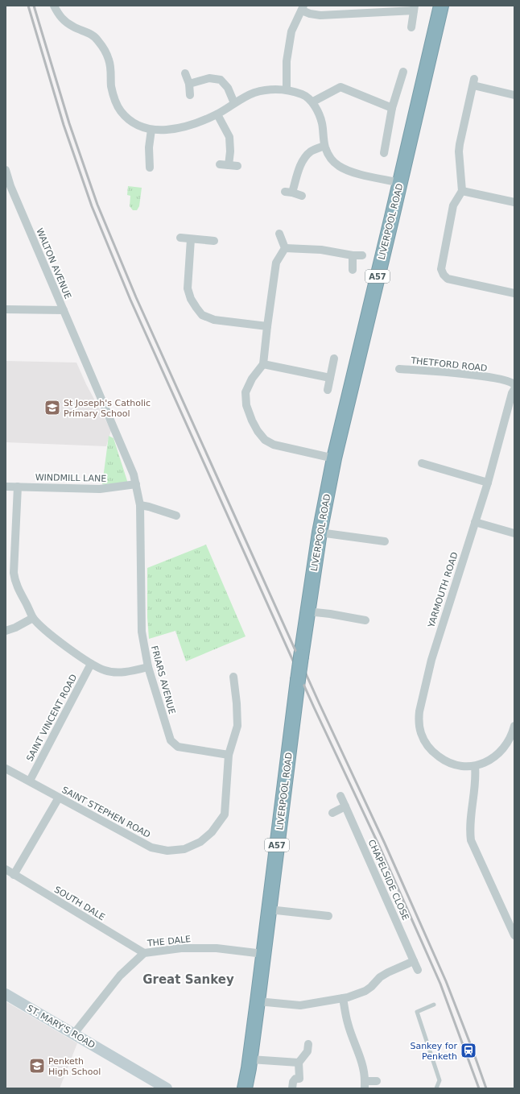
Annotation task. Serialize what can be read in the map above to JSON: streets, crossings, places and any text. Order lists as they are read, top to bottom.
{
  "streets": {
    "highway": ["LIVERPOOL ROAD", "A57"],
    "street": [
      "WALTON AVENUE",
      "THETFORD ROAD",
      "WINDMILL LANE",
      "YARMOUTH ROAD",
      "FRIARS AVENUE",
      "SAINT VINCENT ROAD",
      "SAINT STEPHEN ROAD",
      "CHAPELSIDE CLOSE",
      "SOUTH DALE",
      "THE DALE",
      "ST. MARY'S ROAD"
    ]
  },
  "crossings": [
    ["LIVERPOOL ROAD", "THE DALE"],
    ["WALTON AVENUE", "FRIARS AVENUE"],
    ["WINDMILL LANE", "FRIARS AVENUE"],
    ["FRIARS AVENUE", "SAINT STEPHEN ROAD"],
    ["SAINT VINCENT ROAD", "SAINT STEPHEN ROAD"],
    ["SOUTH DALE", "THE DALE"],
    ["THE DALE", "ST. MARY'S ROAD"]
  ],
  "districts": ["Great Sankey"],
  "places": {
    "school or university": ["St Joseph's Catholic Primary School", "Penketh High School"],
    "station": ["Sankey for Penketh"]
  }
}
